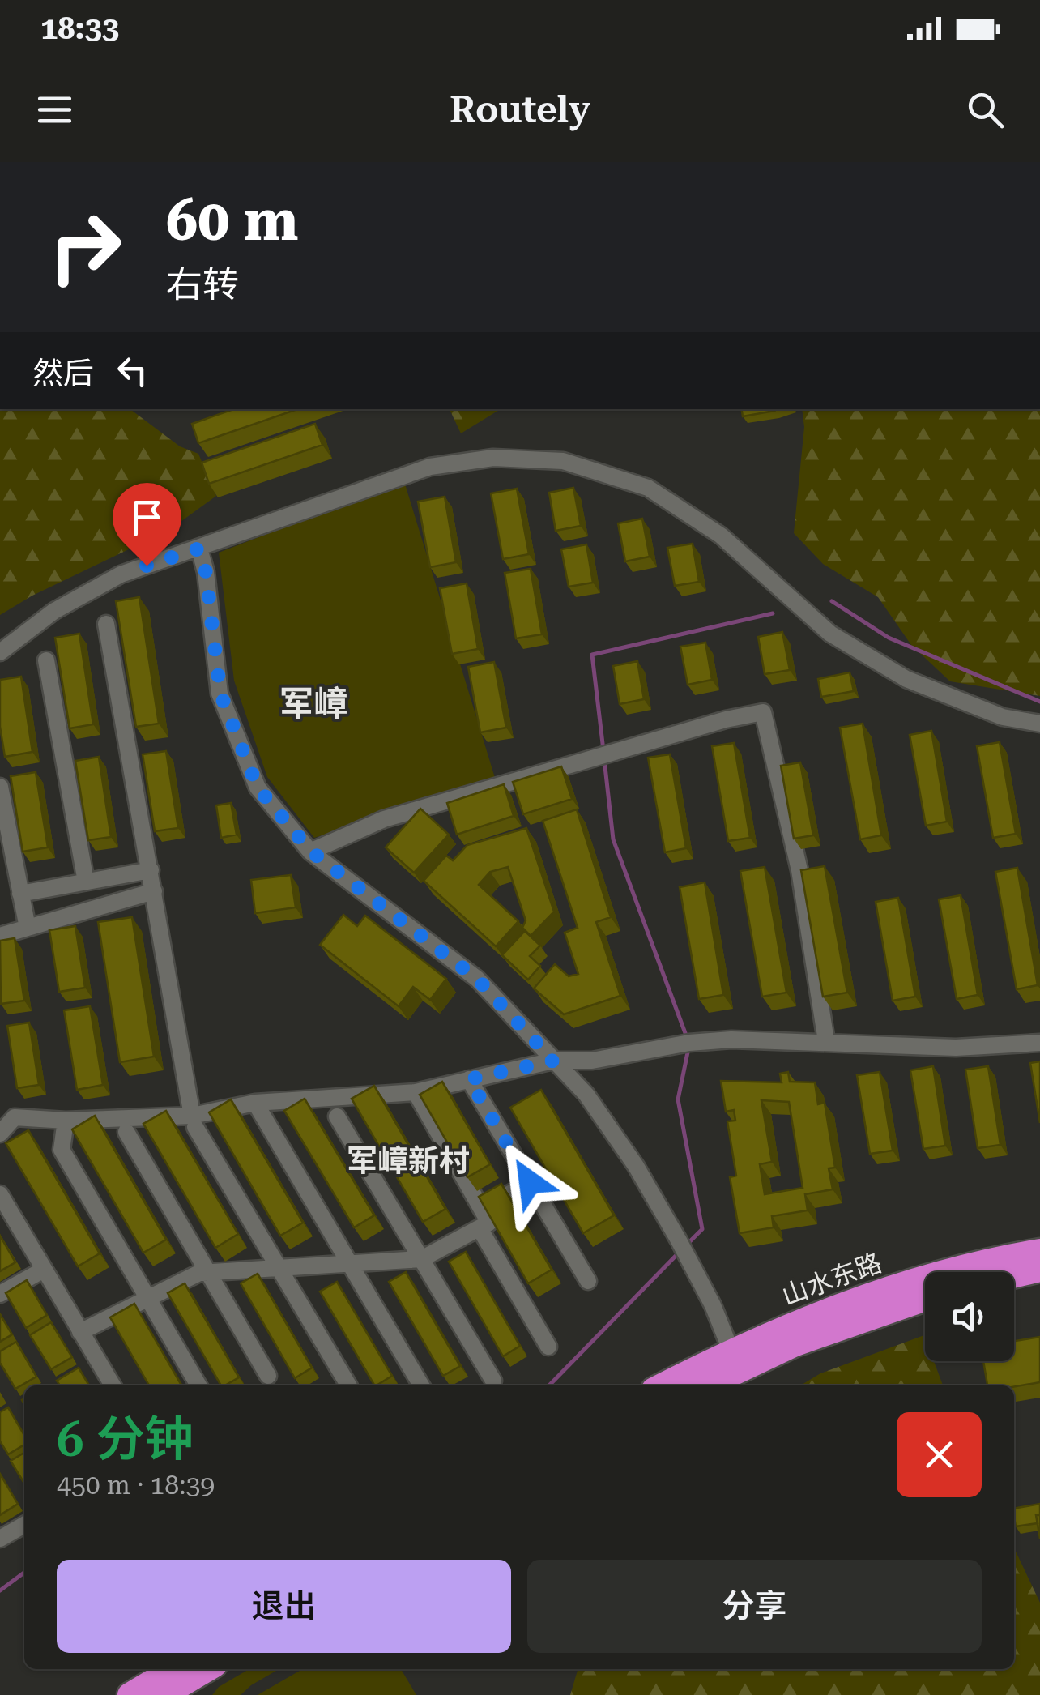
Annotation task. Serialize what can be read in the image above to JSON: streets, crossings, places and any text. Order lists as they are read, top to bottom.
{
  "streets": {
    "highway": ["山水东路"]
  },
  "districts": ["军嶂", "军嶂新村"],
  "page": {
    "status": "18:33",
    "header": "Routely",
    "turn": ["60 m", "右转"],
    "then": "然后",
    "heading": ["6 分钟", "450 m · 18:39"],
    "buttons": ["退出", "分享"]
  }
}
